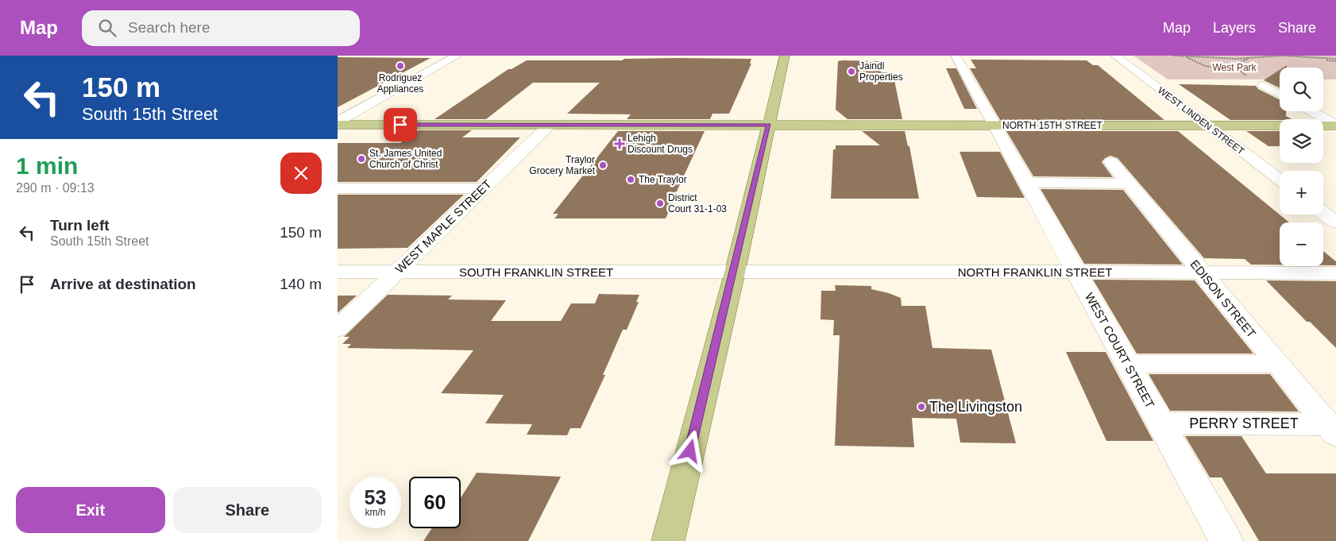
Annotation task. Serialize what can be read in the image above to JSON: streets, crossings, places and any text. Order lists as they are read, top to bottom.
{
  "streets": {
    "main road": ["NORTH 15TH STREET"],
    "street": [
      "WEST LINDEN STREET",
      "WEST MAPLE STREET",
      "SOUTH FRANKLIN STREET",
      "NORTH FRANKLIN STREET",
      "EDISON STREET",
      "WEST COURT STREET",
      "PERRY STREET"
    ]
  },
  "crossings": [
    ["WEST LINDEN STREET", "NORTH 15TH STREET"],
    ["NORTH 15TH STREET", "WEST MAPLE STREET"],
    ["NORTH 15TH STREET", "WEST COURT STREET"],
    ["WEST MAPLE STREET", "SOUTH FRANKLIN STREET"],
    ["SOUTH FRANKLIN STREET", "NORTH FRANKLIN STREET"],
    ["NORTH FRANKLIN STREET", "EDISON STREET"],
    ["NORTH FRANKLIN STREET", "WEST COURT STREET"],
    ["EDISON STREET", "PERRY STREET"],
    ["WEST COURT STREET", "PERRY STREET"]
  ],
  "parks": ["West Park"],
  "places": {
    "other": [
      "Rodriguez Appliances",
      "Jaindl Properties",
      "St. James United Church of Christ",
      "Traylor Grocery Market",
      "The Traylor",
      "District Court 31-1-03",
      "The Livingston"
    ],
    "health": ["Lehigh Discount Drugs"]
  },
  "page": {
    "header": "Map",
    "search": "Search here",
    "nav": ["Map", "Layers", "Share"],
    "turn": ["150 m", "South 15th Street"],
    "map_buttons": ["+", "−"],
    "heading": ["1 min", "290 m · 09:13"],
    "list": [
      {
        "name": "Turn left",
        "note": "South 15th Street",
        "value": "150 m"
      },
      {
        "name": "Arrive at destination",
        "value": "140 m"
      }
    ],
    "speed": "53 km/h",
    "limit": "60",
    "buttons": ["Exit", "Share"]
  }
}
